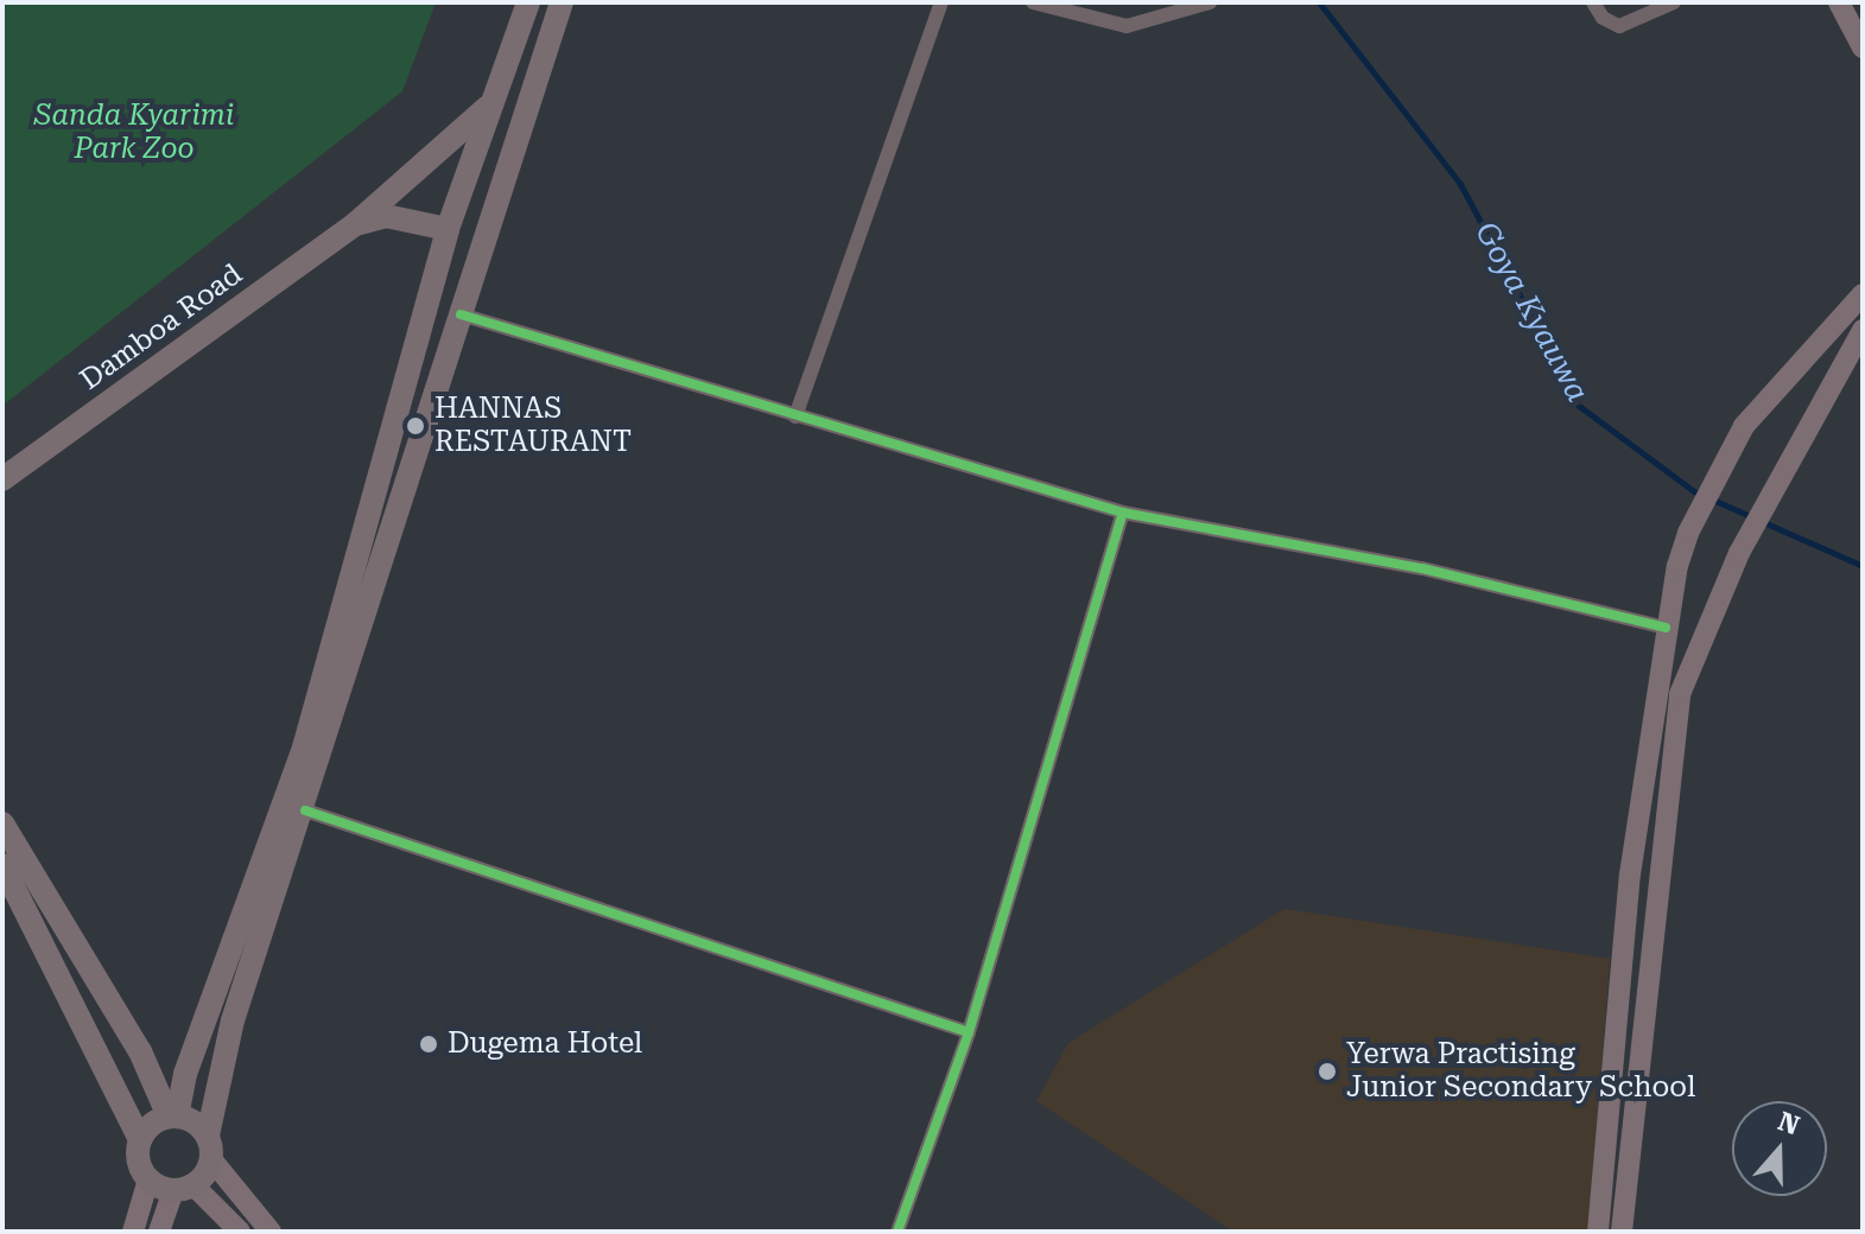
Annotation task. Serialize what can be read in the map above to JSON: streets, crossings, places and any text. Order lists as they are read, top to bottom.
{
  "streets": {
    "main road": ["Damboa Road"]
  },
  "water": ["Goya Kyauwa"],
  "parks": ["Sanda Kyarimi Park Zoo"],
  "places": ["HANNAS RESTAURANT", "Dugema Hotel", "Yerwa Practising Junior Secondary School"],
  "north": "top"
}
